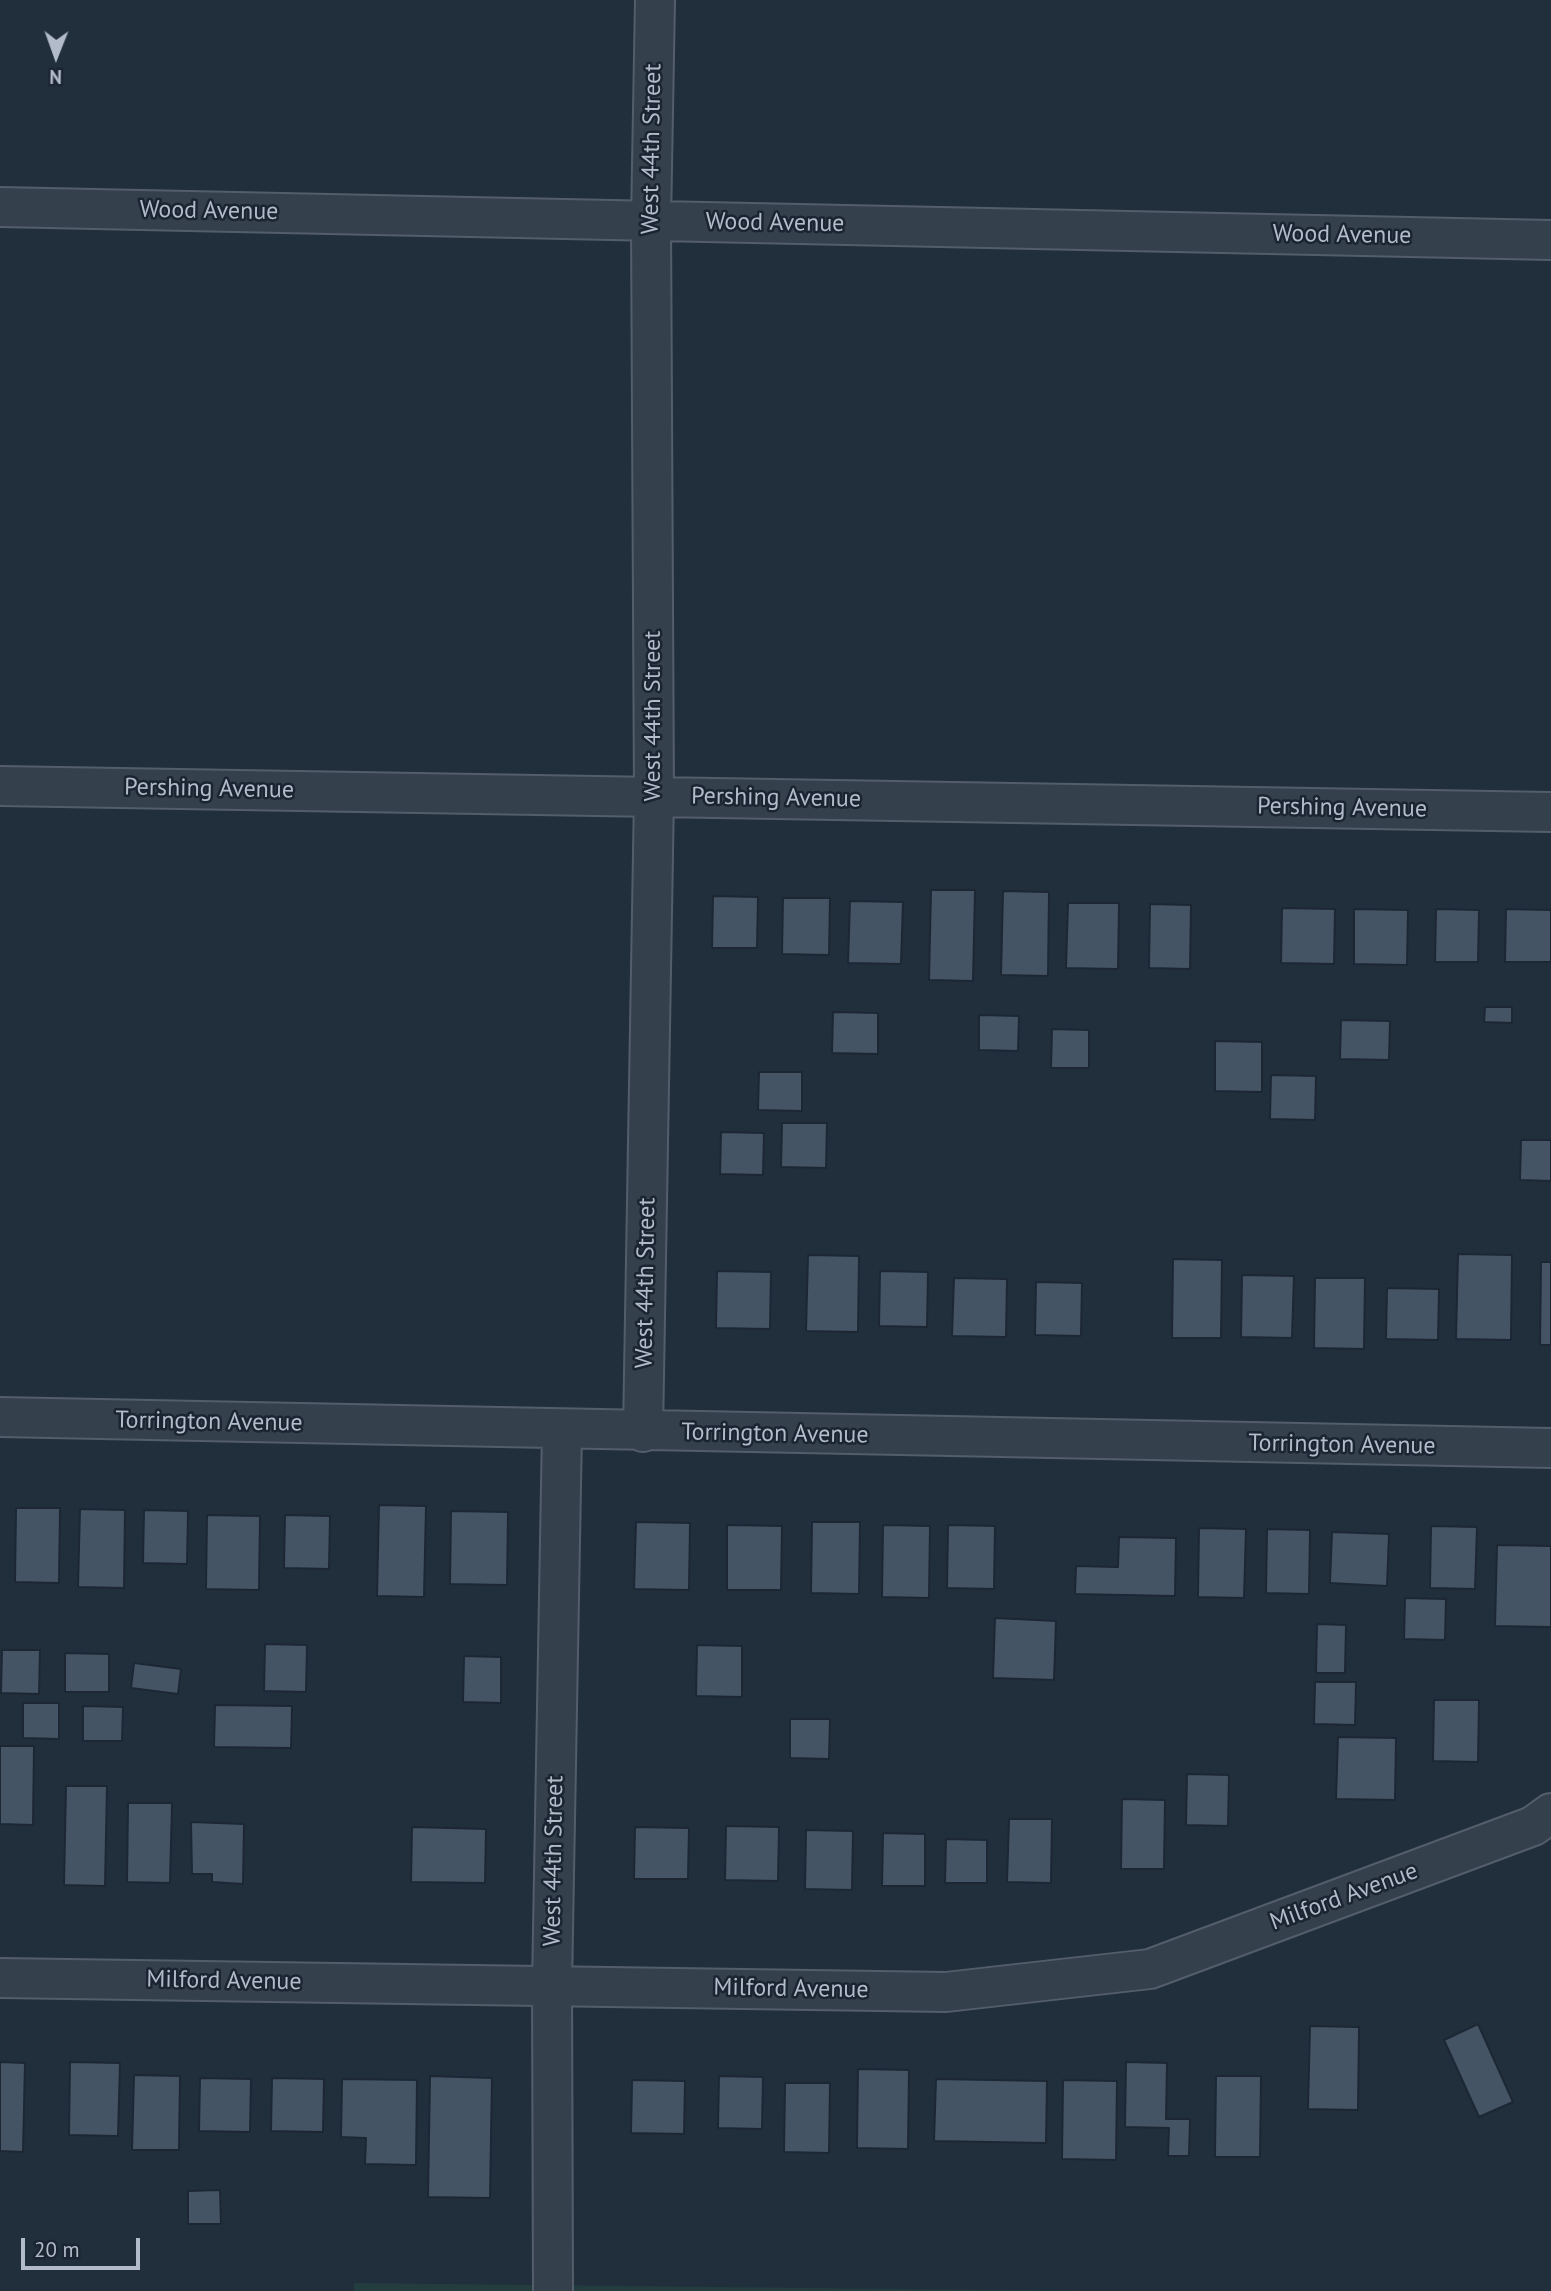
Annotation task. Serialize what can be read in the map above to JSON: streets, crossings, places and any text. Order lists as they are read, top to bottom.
{
  "streets": {
    "street": [
      "West 44th Street",
      "Wood Avenue",
      "Pershing Avenue",
      "Torrington Avenue",
      "Milford Avenue"
    ]
  },
  "crossings": [
    ["West 44th Street", "Wood Avenue"],
    ["West 44th Street", "Pershing Avenue"],
    ["West 44th Street", "Torrington Avenue"],
    ["West 44th Street", "Milford Avenue"]
  ],
  "scale_bar": "20 m",
  "north": "bottom"
}
